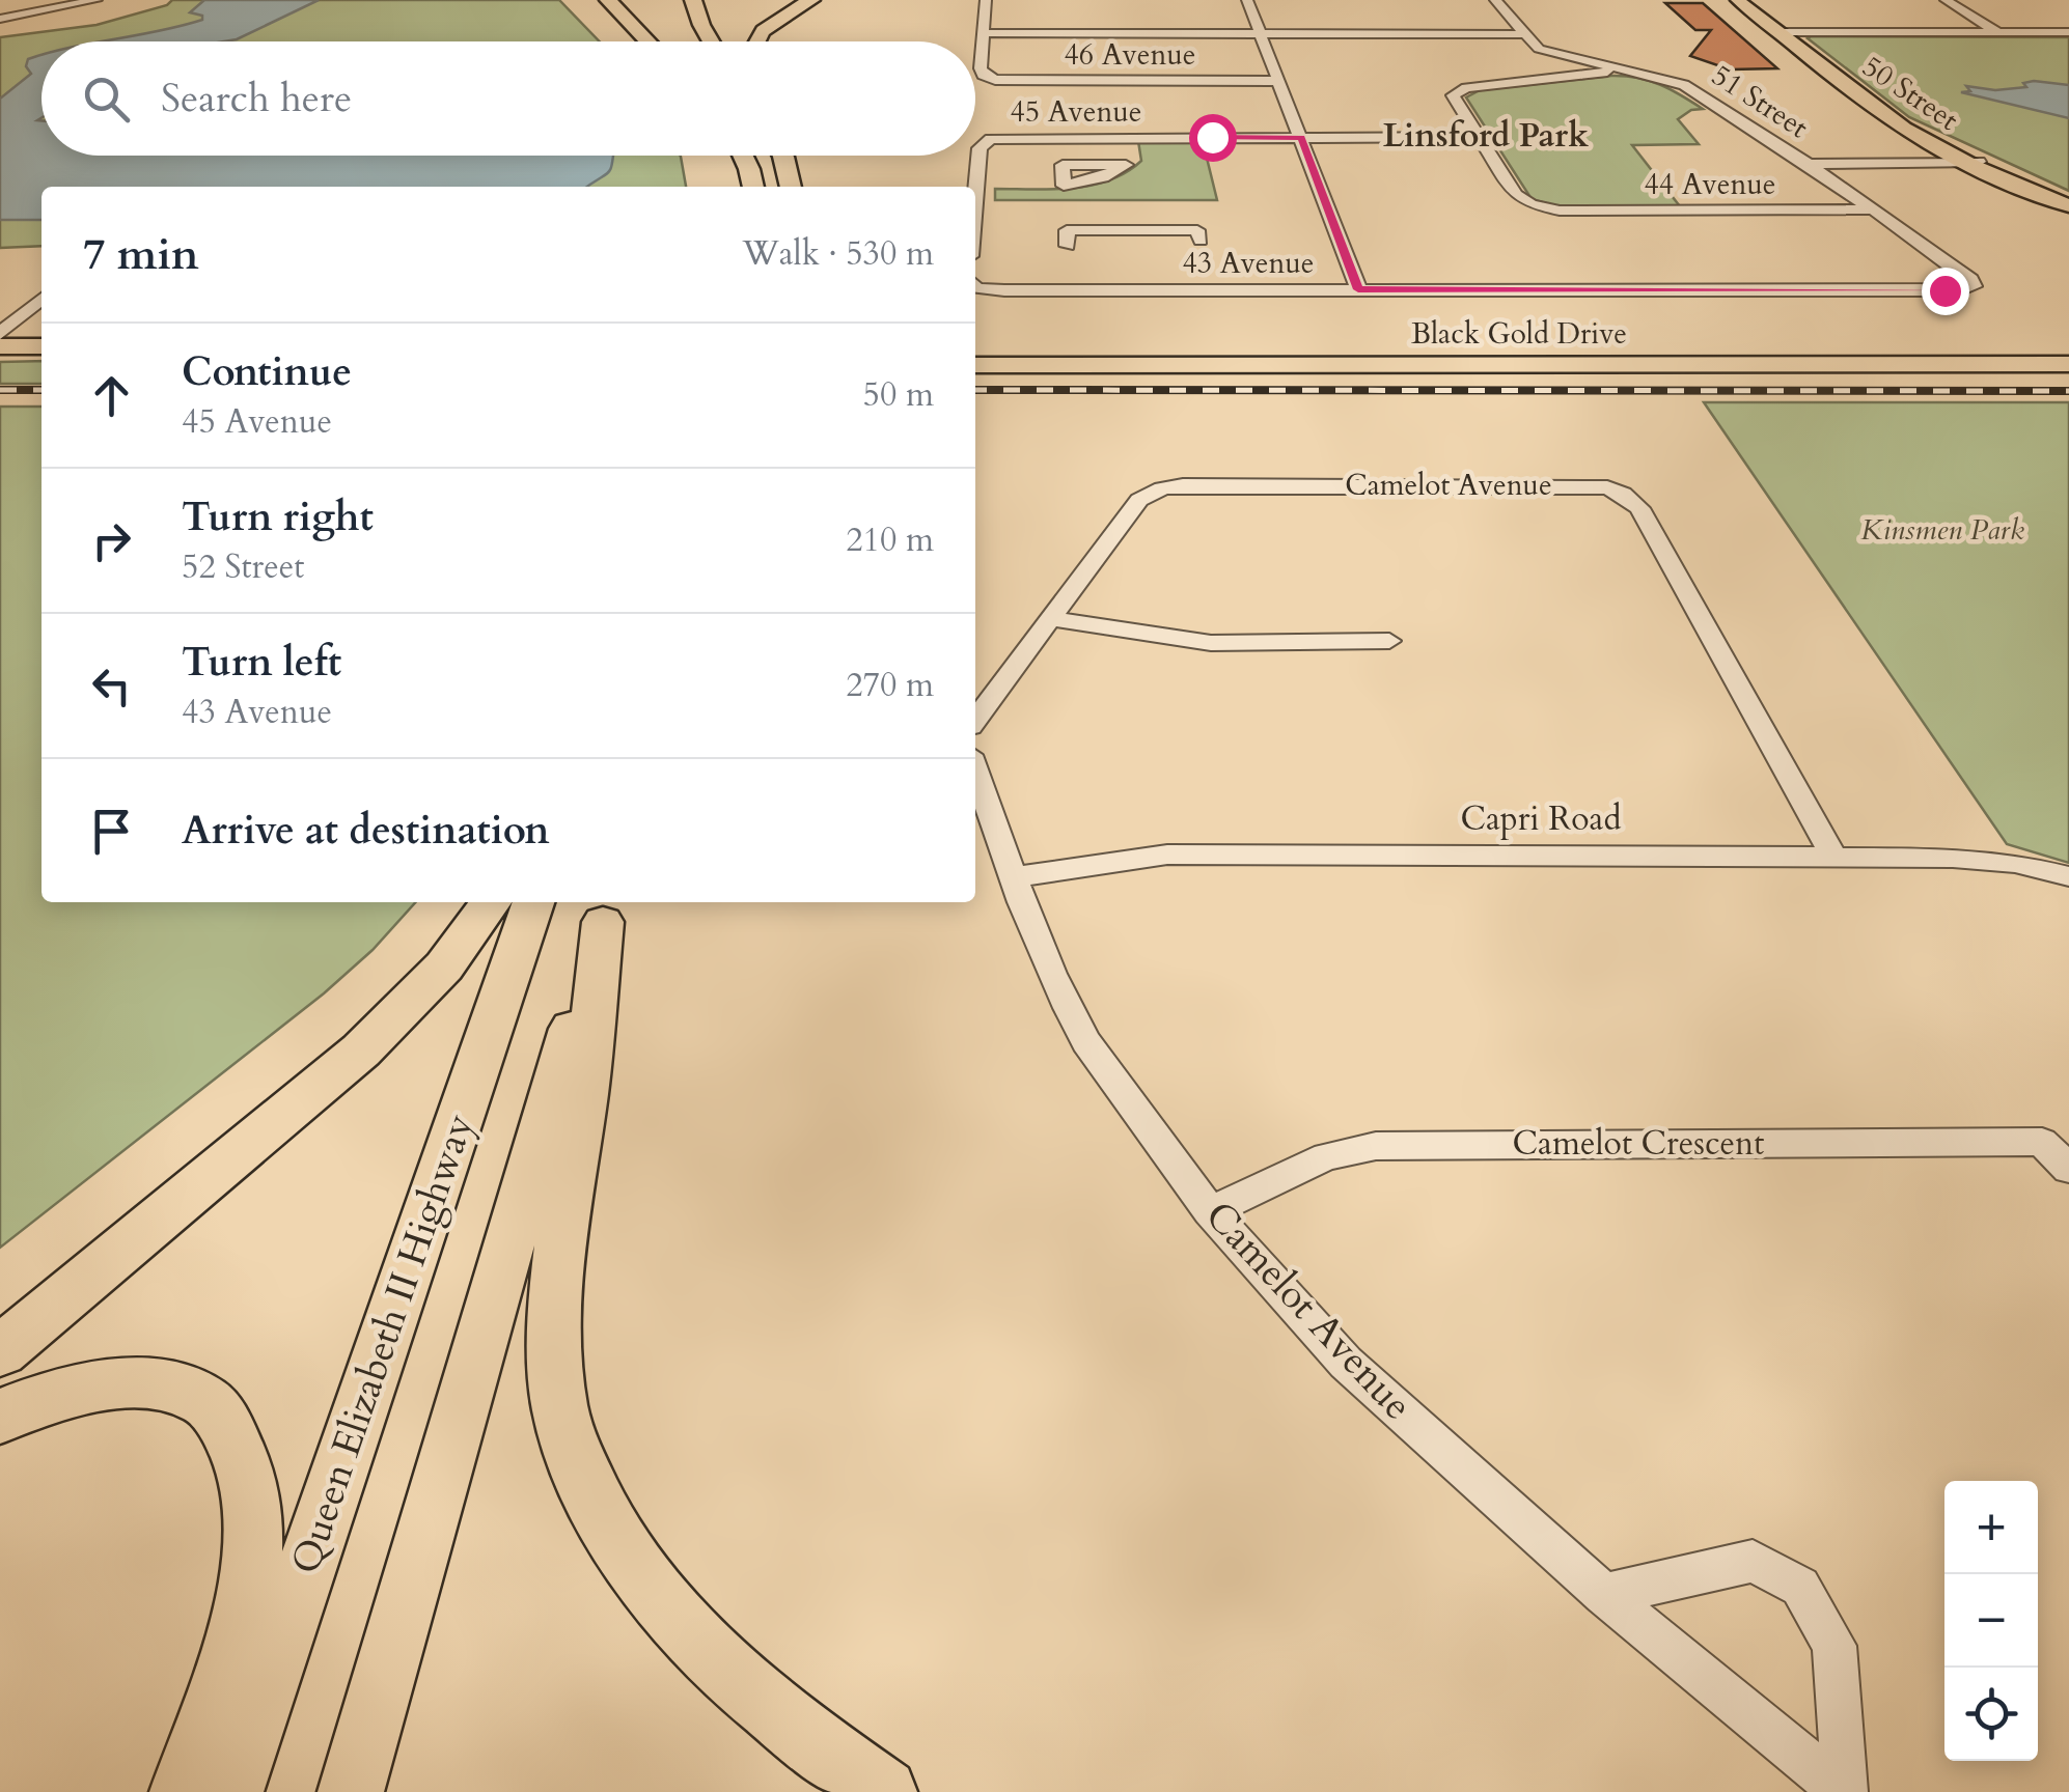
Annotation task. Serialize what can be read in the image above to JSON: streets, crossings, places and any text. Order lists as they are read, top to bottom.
{
  "streets": {
    "highway": ["Queen Elizabeth II Highway"],
    "main road": ["50 Street", "Black Gold Drive"],
    "street": [
      "46 Avenue",
      "51 Street",
      "45 Avenue",
      "44 Avenue",
      "43 Avenue",
      "Camelot Avenue",
      "Capri Road",
      "Camelot Crescent"
    ]
  },
  "crossings": [
    ["51 Street", "44 Avenue"],
    ["51 Street", "43 Avenue"],
    ["45 Avenue", "44 Avenue"],
    ["Camelot Avenue", "Capri Road"],
    ["Camelot Avenue", "Camelot Crescent"]
  ],
  "districts": ["Linsford Park"],
  "parks": ["Kinsmen Park"],
  "page": {
    "search": "Search here",
    "heading": ["7 min", "Walk · 530 m"],
    "list": [
      ["Continue", "45 Avenue", "50 m"],
      ["Turn right", "52 Street", "210 m"],
      ["Turn left", "43 Avenue", "270 m"],
      "Arrive at destination"
    ],
    "map_buttons": ["+", "−"]
  }
}
